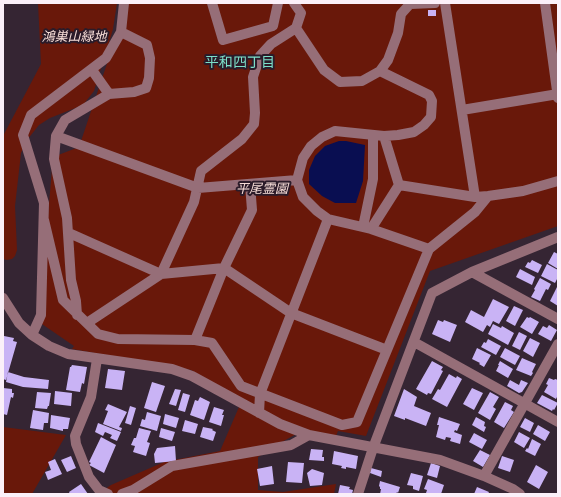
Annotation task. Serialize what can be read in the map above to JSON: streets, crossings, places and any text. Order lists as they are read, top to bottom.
{
  "districts": ["平和四丁目"],
  "parks": ["鴻巣山緑地", "平尾霊園"]
}
